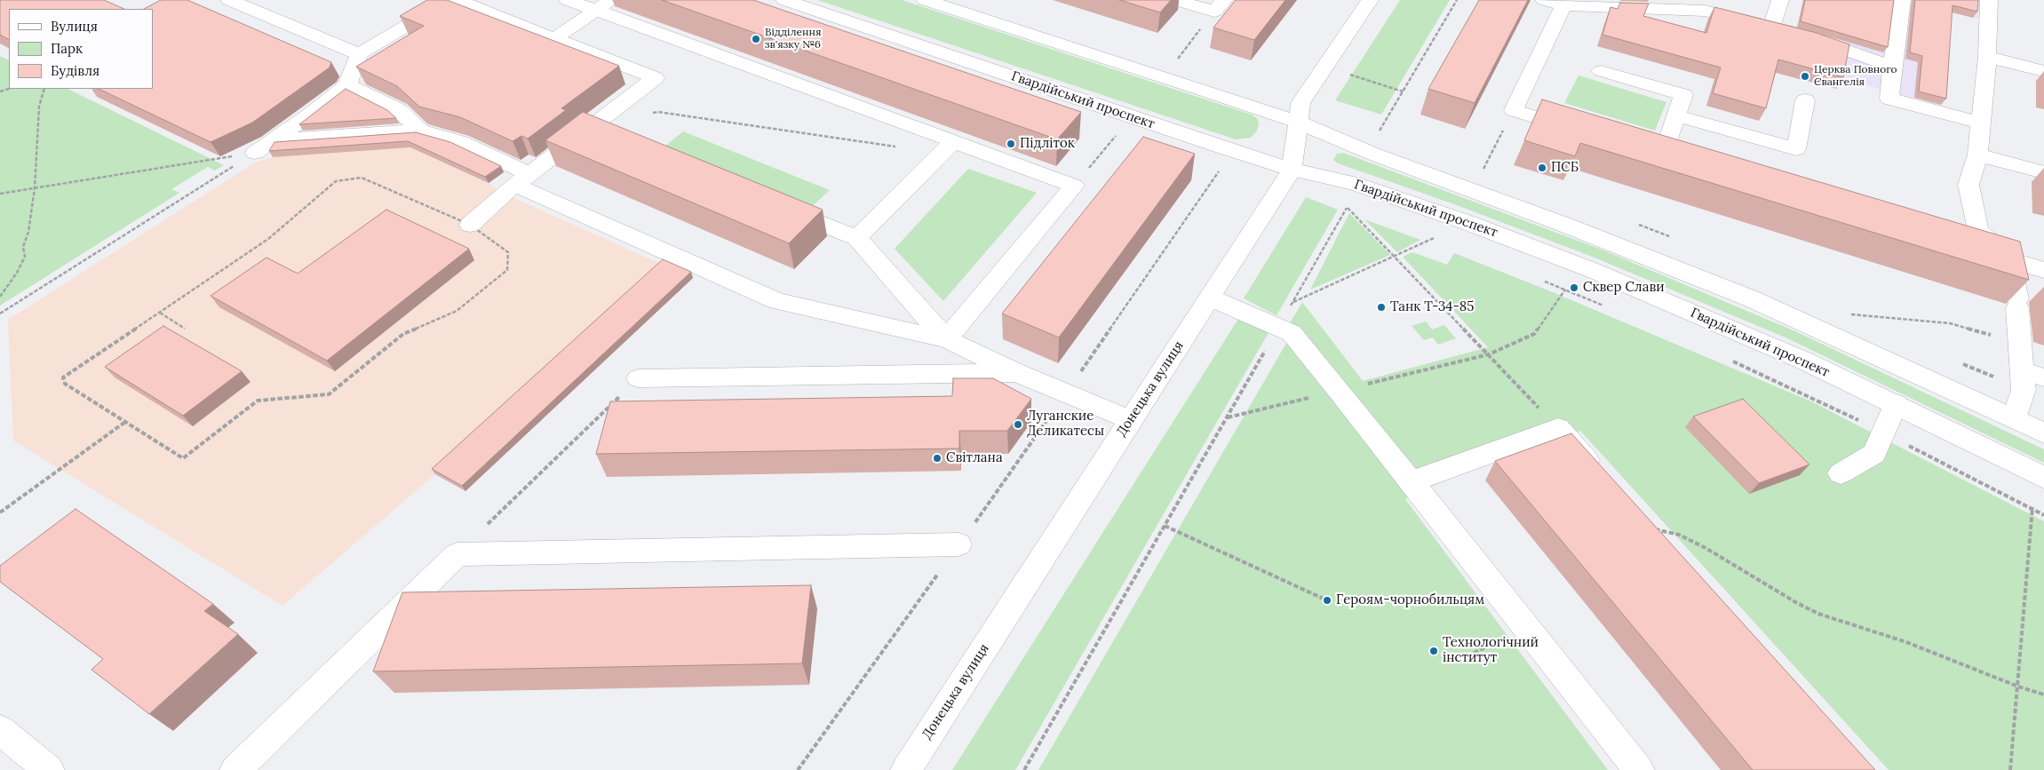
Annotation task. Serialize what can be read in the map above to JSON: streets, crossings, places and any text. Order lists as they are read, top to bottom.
{
  "streets": {
    "main road": ["Гвардійський проспект", "Донецька вулиця"]
  },
  "crossings": [
    ["Гвардійський проспект", "Донецька вулиця"]
  ],
  "places": [
    "Відділення зв'язку №6",
    "Церква Повного Євангелія",
    "Підліток",
    "ПСБ",
    "Сквер Слави",
    "Танк Т-34-85",
    "Луганские Деликатесы",
    "Світлана",
    "Героям-чорнобильцям",
    "Технологічний інститут"
  ],
  "legend": ["Вулиця", "Парк", "Будівля"]
}
